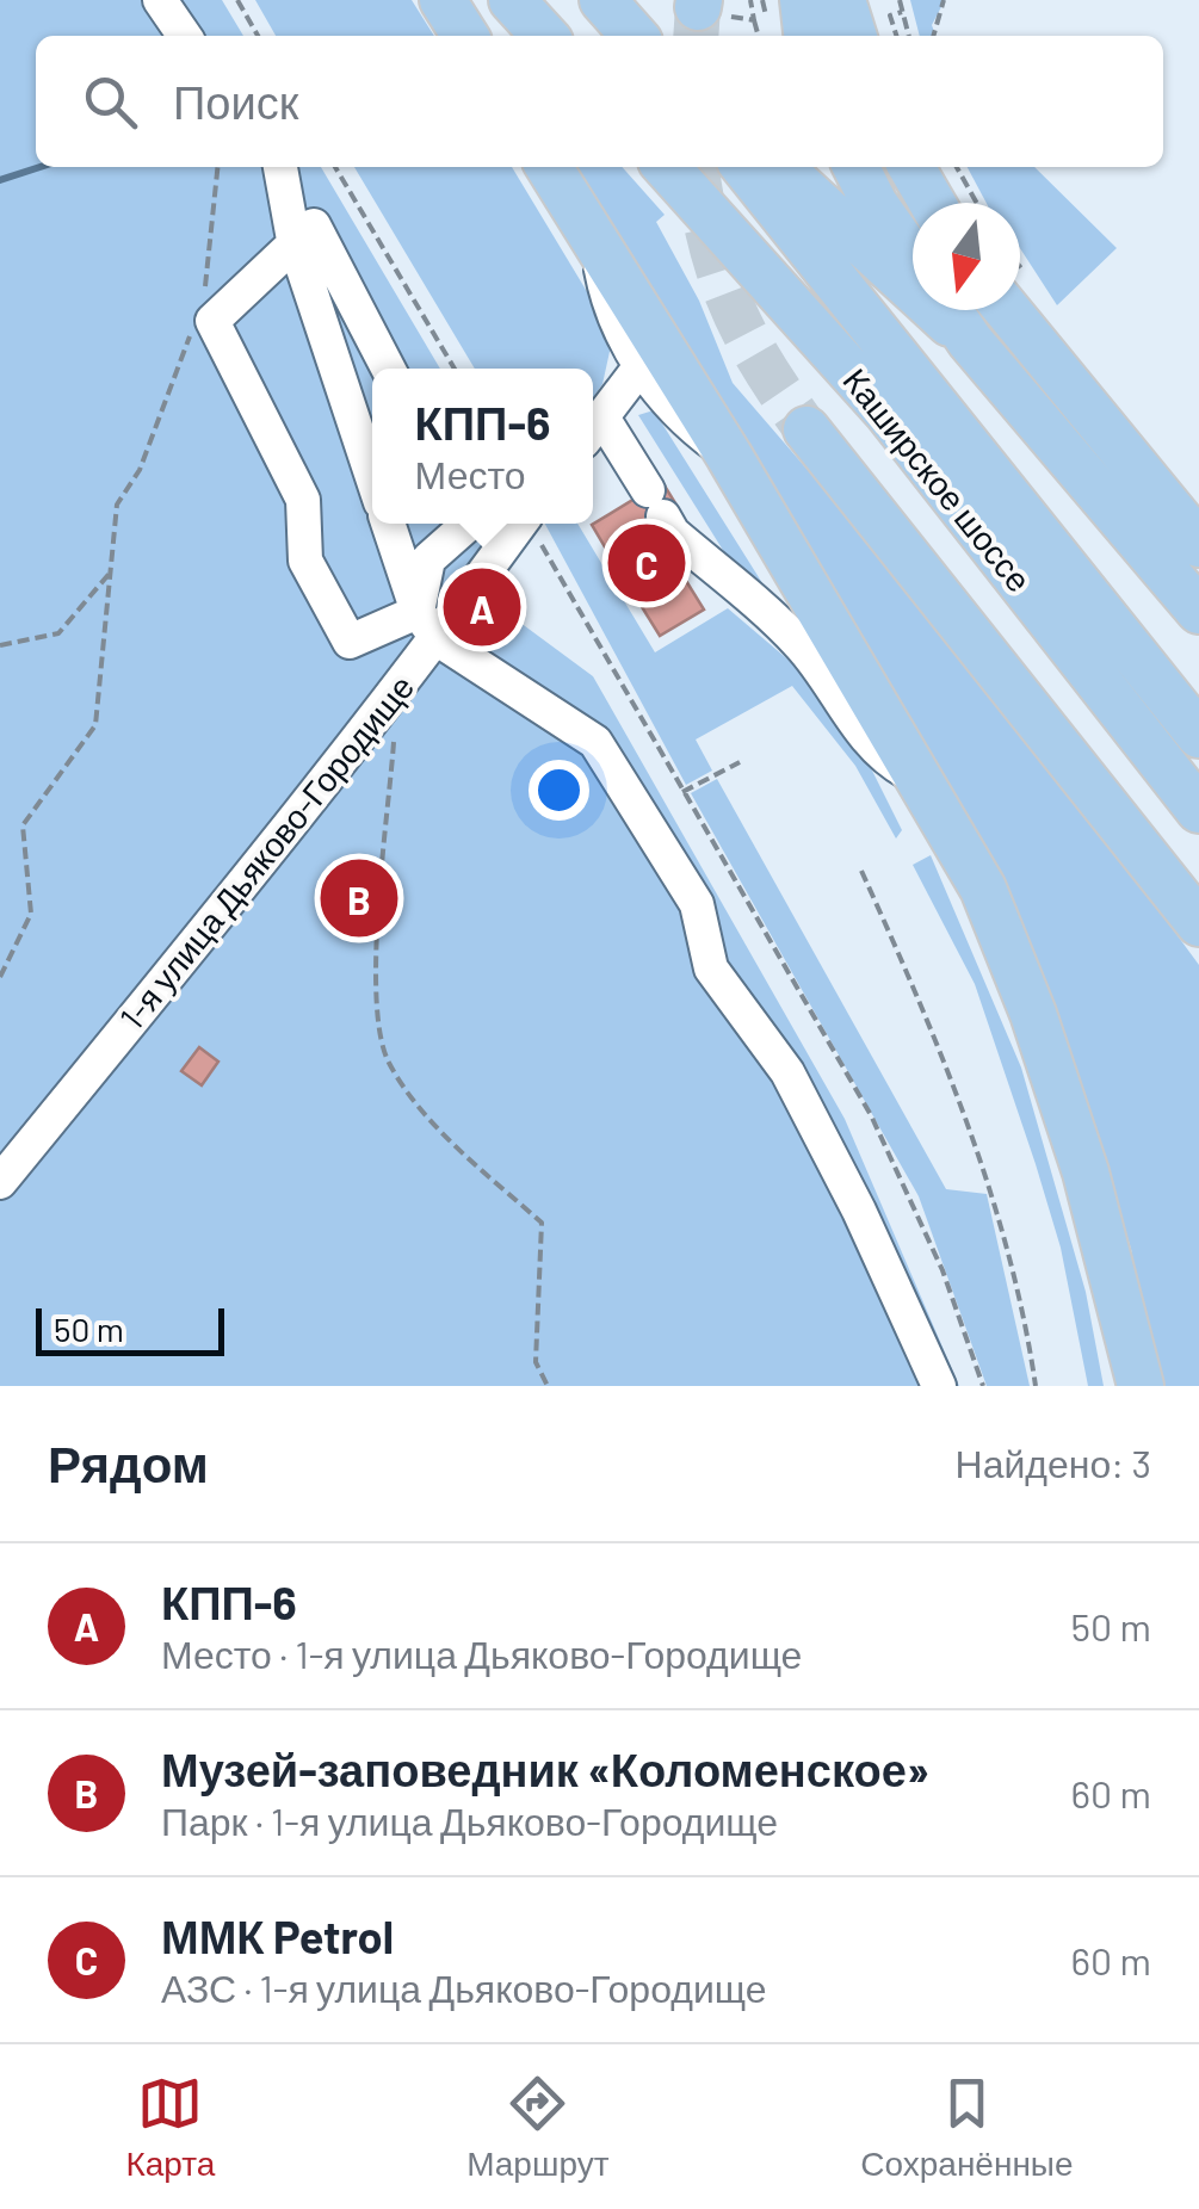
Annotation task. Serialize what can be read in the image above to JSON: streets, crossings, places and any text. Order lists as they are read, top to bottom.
{
  "streets": {
    "main road": ["Каширское шоссе"],
    "street": ["1-я улица Дьяково-Городище"]
  },
  "scale_bar": "50 m",
  "north": "bottom",
  "page": {
    "search": "Поиск",
    "popup": ["КПП-6", "Место"],
    "pins": ["C", "A", "B"],
    "scale": "50 m",
    "heading": ["Рядом", "Найдено: 3"],
    "list": [
      {
        "mark": "A",
        "name": "КПП-6",
        "note": "Место · 1-я улица Дьяково-Городище",
        "value": "50 m"
      },
      {
        "mark": "B",
        "name": "Музей-заповедник «Коломенское»",
        "note": "Парк · 1-я улица Дьяково-Городище",
        "value": "60 m"
      },
      {
        "mark": "C",
        "name": "ММК Petrol",
        "note": "АЗС · 1-я улица Дьяково-Городище",
        "value": "60 m"
      }
    ],
    "nav": ["Карта", "Маршрут", "Сохранённые"]
  }
}
